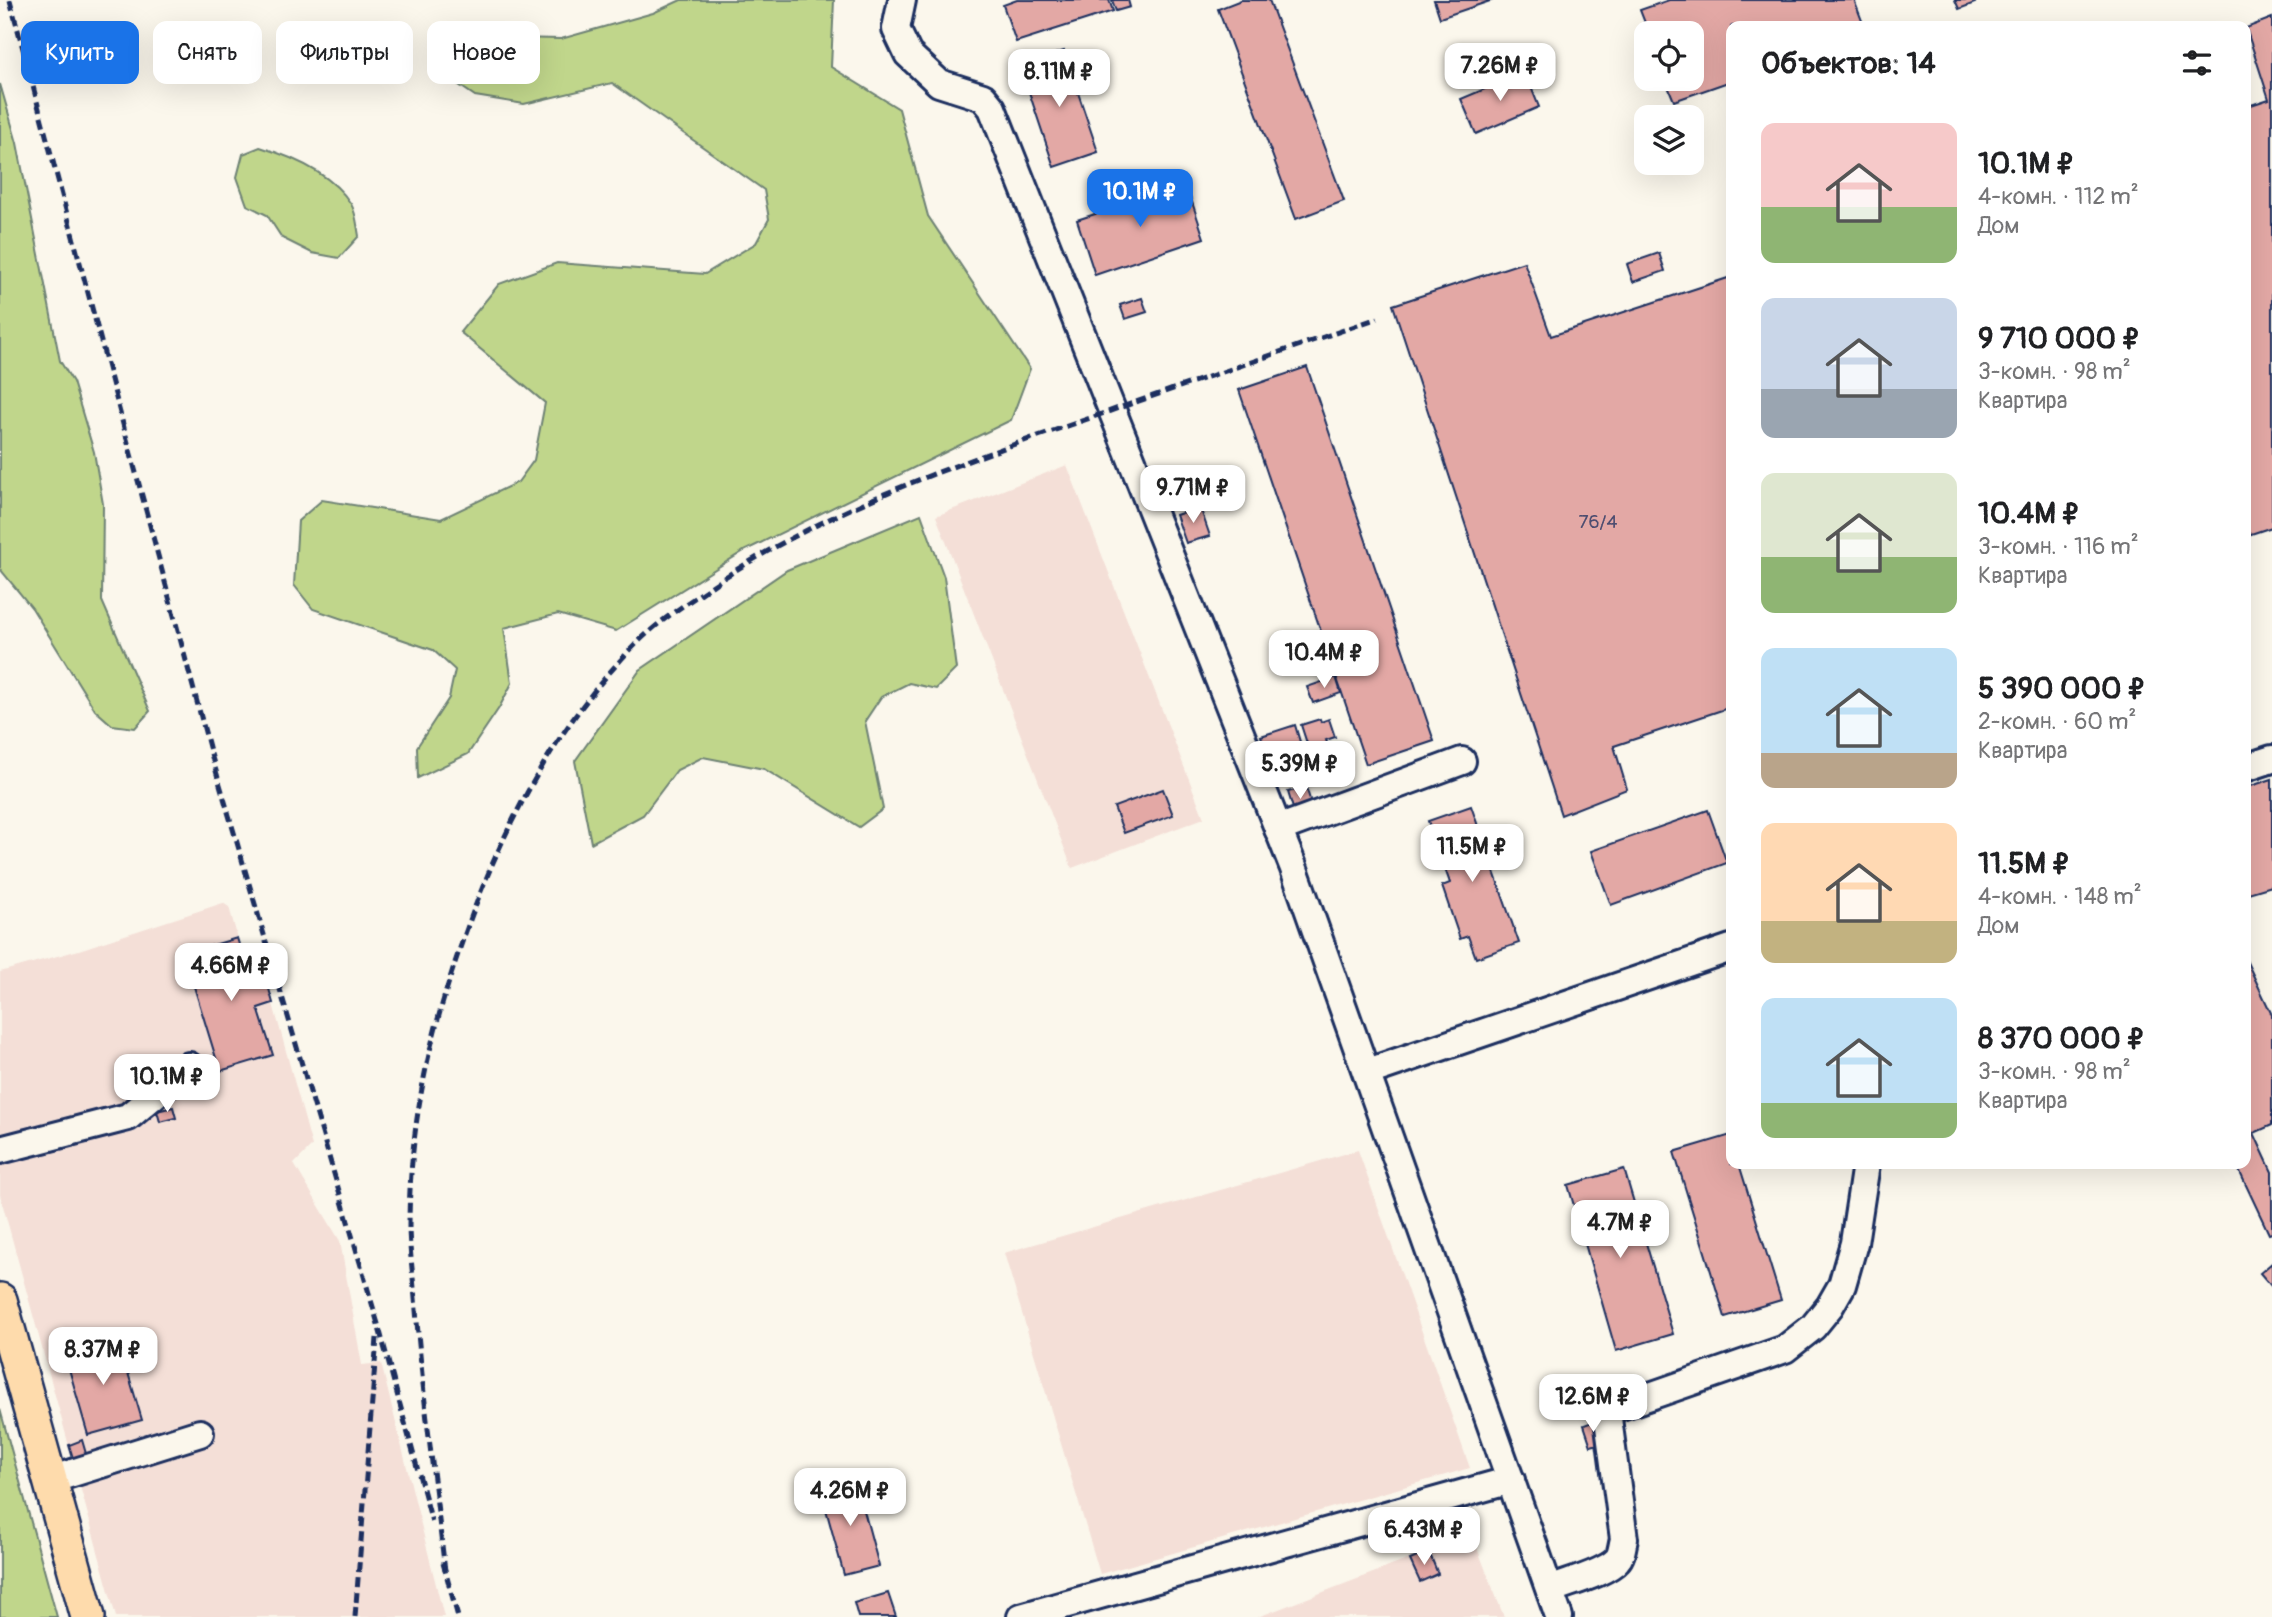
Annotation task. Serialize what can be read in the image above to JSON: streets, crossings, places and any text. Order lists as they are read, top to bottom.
{
  "house_numbers": ["76/4"],
  "page": {
    "chip": [
      "Купить",
      "Снять",
      "Фильтры",
      "Новое"
    ],
    "heading": "Объектов: 14",
    "price": [
      "7.26M ₽",
      "8.11M ₽",
      "10.1M ₽",
      "9.71M ₽",
      "10.4M ₽",
      "5.39M ₽",
      "11.5M ₽",
      "4.66M ₽",
      "10.1M ₽",
      "4.7M ₽",
      "8.37M ₽",
      "12.6M ₽",
      "4.26M ₽",
      "6.43M ₽"
    ],
    "list": [
      {
        "name": "10.1M ₽",
        "note": "4-комн. · 112 m² · Дом"
      },
      {
        "name": "9 710 000 ₽",
        "note": "3-комн. · 98 m² · Квартира"
      },
      {
        "name": "10.4M ₽",
        "note": "3-комн. · 116 m² · Квартира"
      },
      {
        "name": "5 390 000 ₽",
        "note": "2-комн. · 60 m² · Квартира"
      },
      {
        "name": "11.5M ₽",
        "note": "4-комн. · 148 m² · Дом"
      },
      {
        "name": "8 370 000 ₽",
        "note": "3-комн. · 98 m² · Квартира"
      }
    ]
  }
}
